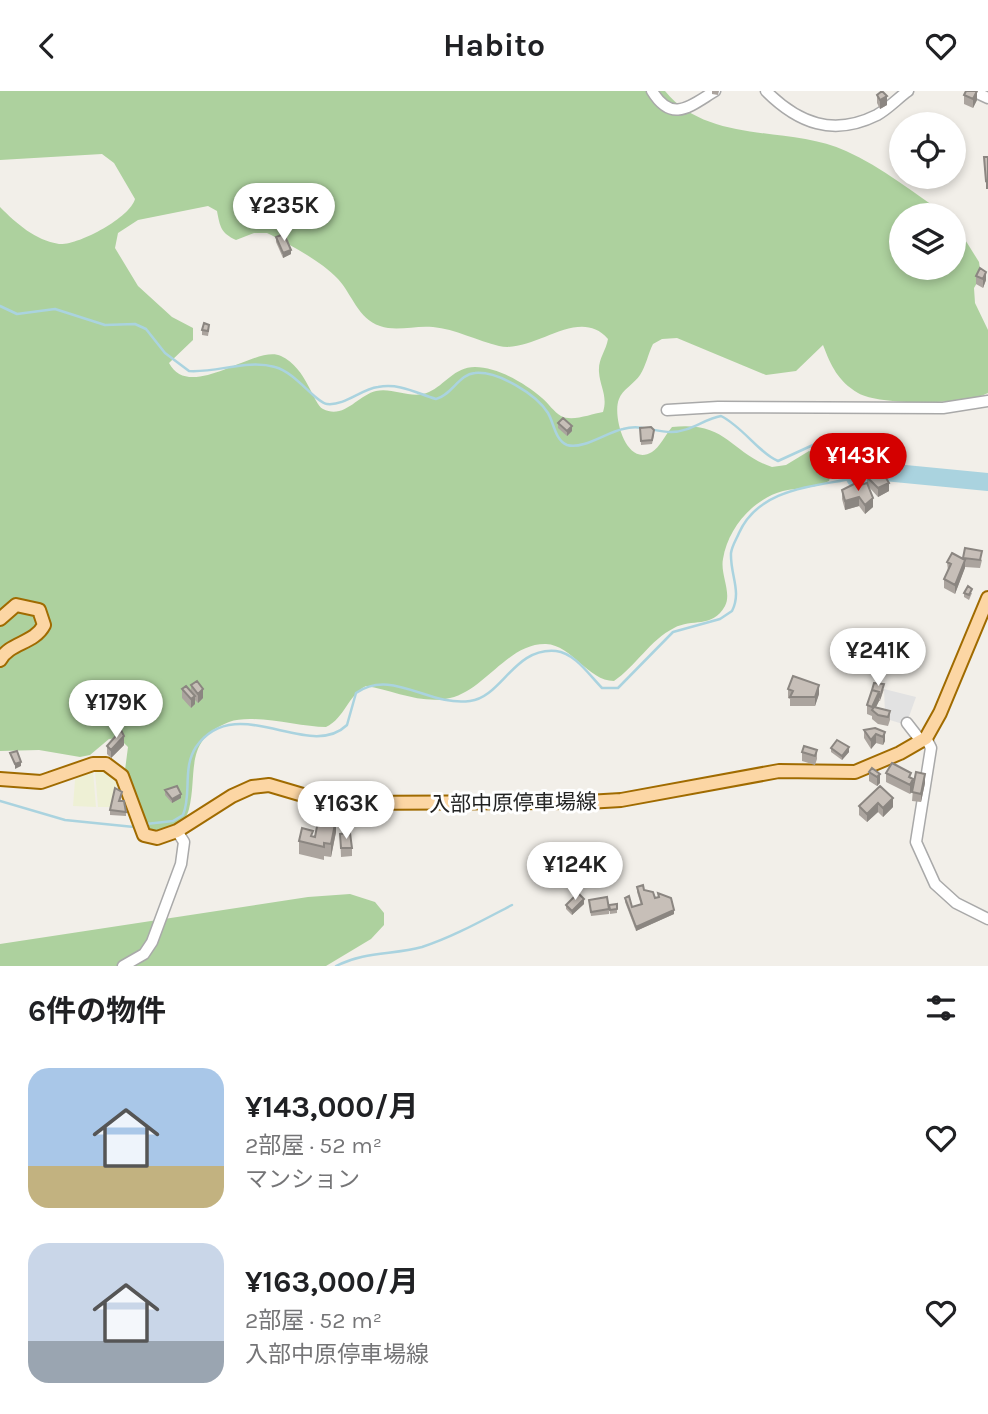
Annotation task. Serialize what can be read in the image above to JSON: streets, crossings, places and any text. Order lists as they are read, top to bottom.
{
  "streets": {
    "main road": ["入部中原停車場線"]
  },
  "page": {
    "header": "Habito",
    "price": [
      "¥235K",
      "¥143K",
      "¥241K",
      "¥179K",
      "¥163K",
      "¥124K"
    ],
    "heading": "6件の物件",
    "list": [
      {
        "name": "¥143,000/月",
        "note": "2部屋 · 52 m² · マンション"
      },
      {
        "name": "¥163,000/月",
        "note": "2部屋 · 52 m² · 入部中原停車場線"
      }
    ]
  }
}
